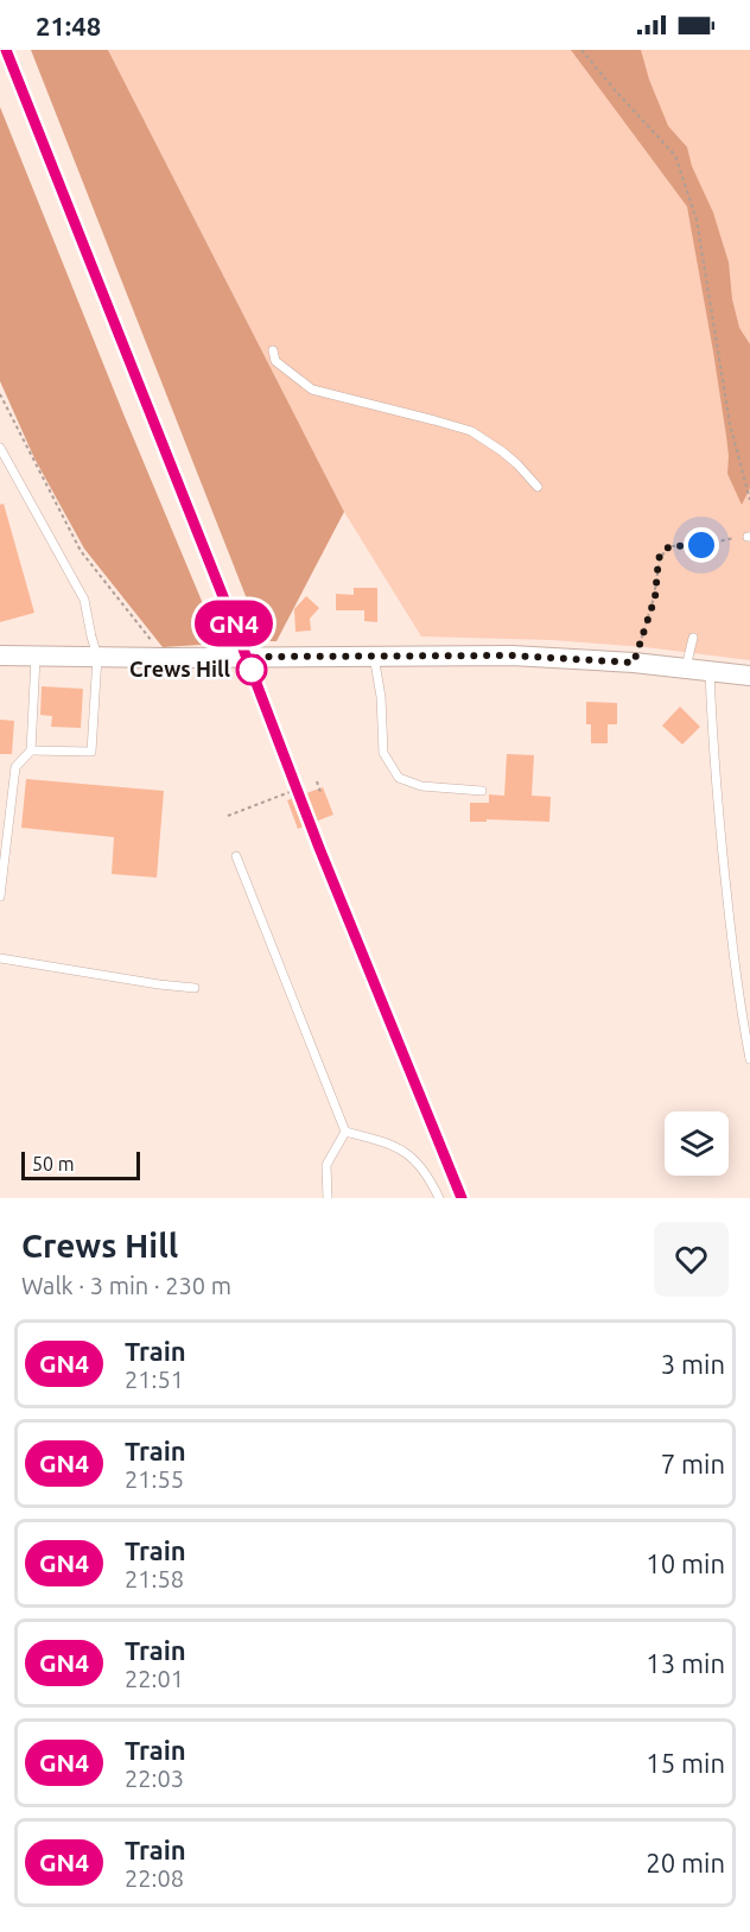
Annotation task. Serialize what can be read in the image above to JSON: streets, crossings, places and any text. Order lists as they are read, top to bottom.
{
  "places": ["Crews Hill"],
  "scale_bar": "50 m",
  "page": {
    "status": "21:48",
    "on_map": "GN4",
    "scale": "50 m",
    "heading": ["Crews Hill", "Walk · 3 min · 230 m"],
    "list": [
      {
        "mark": "GN4",
        "name": "Train",
        "note": "21:51",
        "value": "3 min"
      },
      {
        "mark": "GN4",
        "name": "Train",
        "note": "21:55",
        "value": "7 min"
      },
      {
        "mark": "GN4",
        "name": "Train",
        "note": "21:58",
        "value": "10 min"
      },
      {
        "mark": "GN4",
        "name": "Train",
        "note": "22:01",
        "value": "13 min"
      },
      {
        "mark": "GN4",
        "name": "Train",
        "note": "22:03",
        "value": "15 min"
      },
      {
        "mark": "GN4",
        "name": "Train",
        "note": "22:08",
        "value": "20 min"
      }
    ]
  }
}
